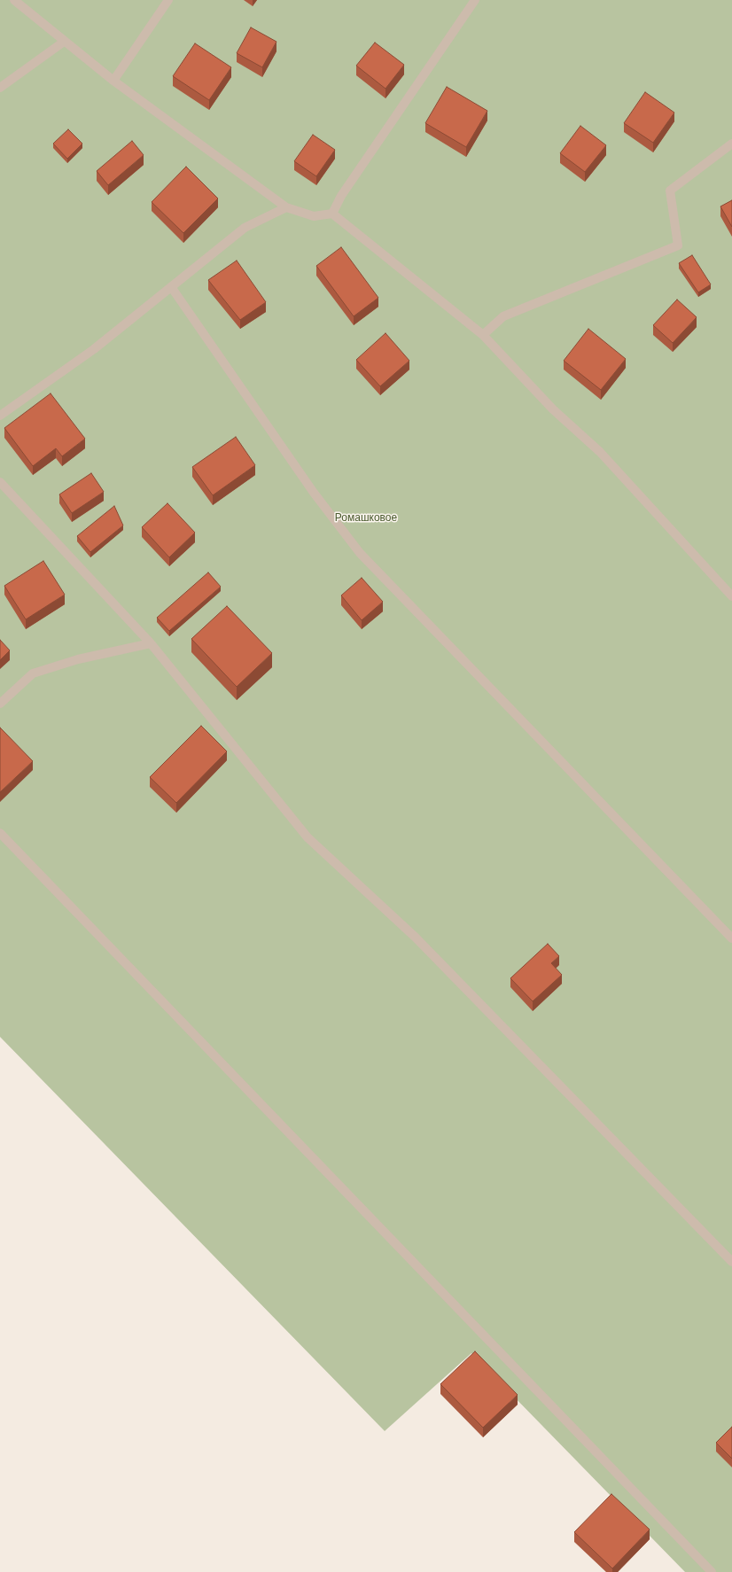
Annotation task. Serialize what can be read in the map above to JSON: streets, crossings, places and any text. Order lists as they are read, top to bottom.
{
  "parks": ["Ромашковое"]
}
